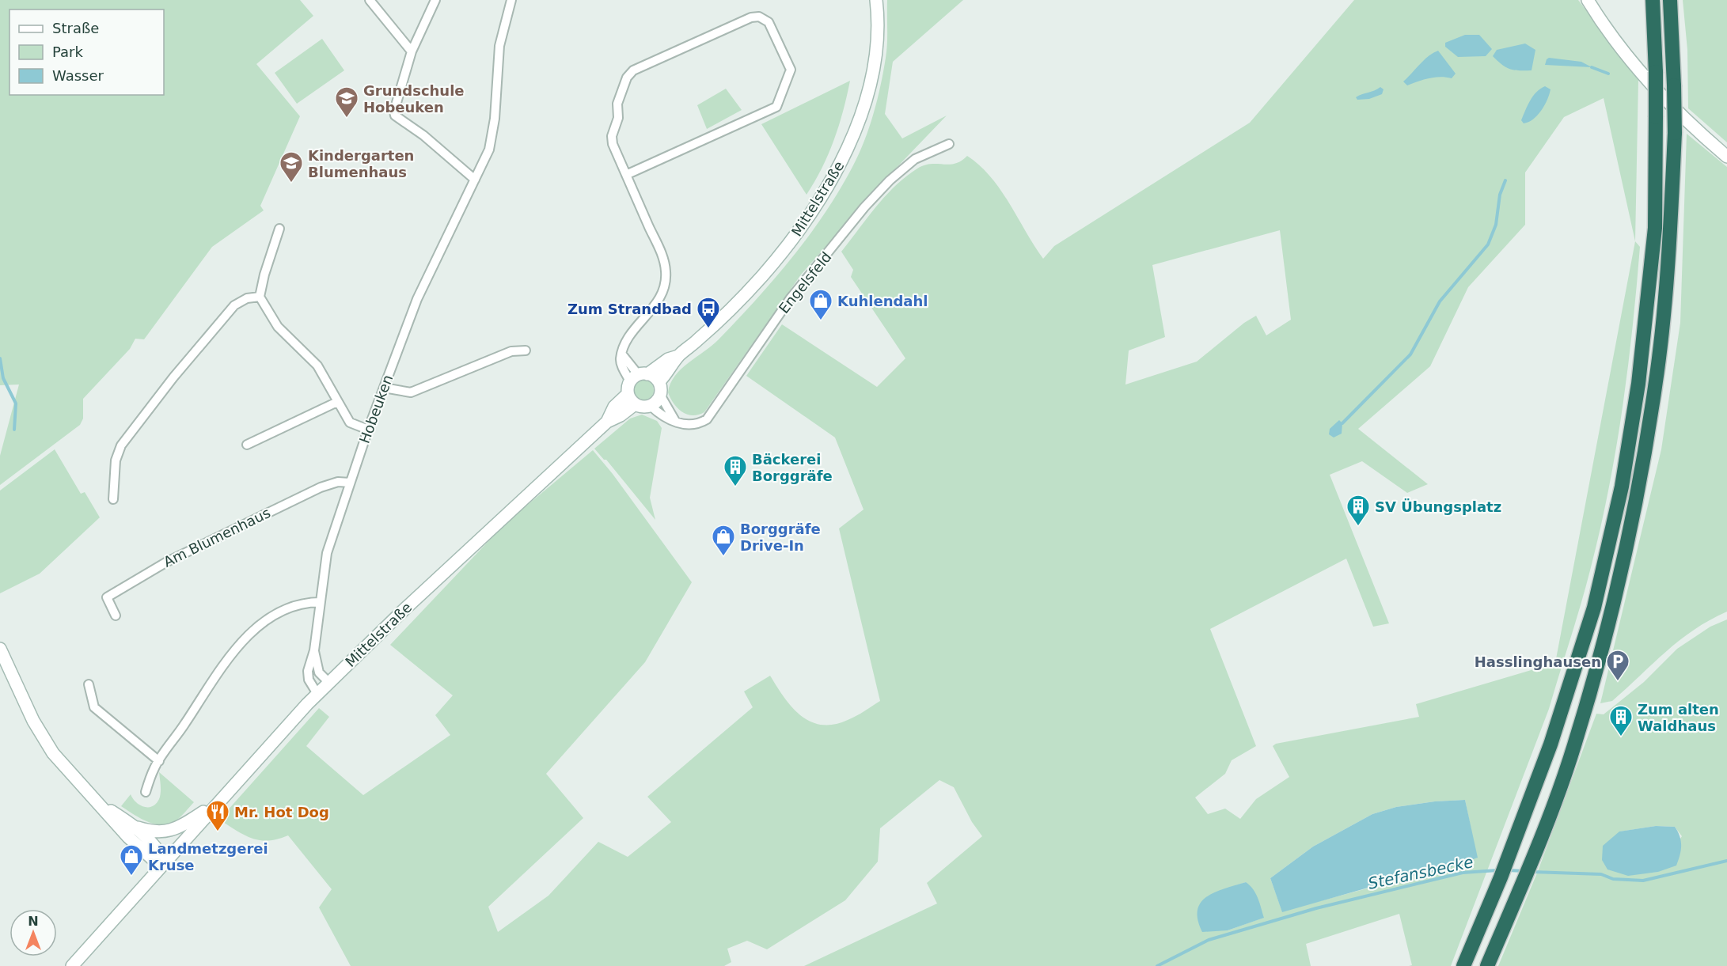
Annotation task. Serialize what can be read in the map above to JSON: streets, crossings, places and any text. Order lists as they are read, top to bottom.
{
  "streets": {
    "main road": ["Mittelstraße"],
    "street": ["Engelsfeld", "Hobeuken", "Am Blumenhaus"]
  },
  "crossings": [
    ["Mittelstraße", "Engelsfeld"],
    ["Mittelstraße", "Hobeuken"],
    ["Hobeuken", "Am Blumenhaus"]
  ],
  "water": ["Stefansbecke"],
  "places": {
    "school or university": ["Grundschule Hobeuken", "Kindergarten Blumenhaus"],
    "shop": ["Kuhlendahl", "Borggräfe Drive-In", "Landmetzgerei Kruse"],
    "bus stop": ["Zum Strandbad"],
    "building": ["Bäckerei Borggräfe", "SV Übungsplatz", "Zum alten Waldhaus"],
    "parking": ["Hasslinghausen"],
    "restaurant": ["Mr. Hot Dog"]
  },
  "legend": ["Straße", "Park", "Wasser"],
  "north": "top"
}
